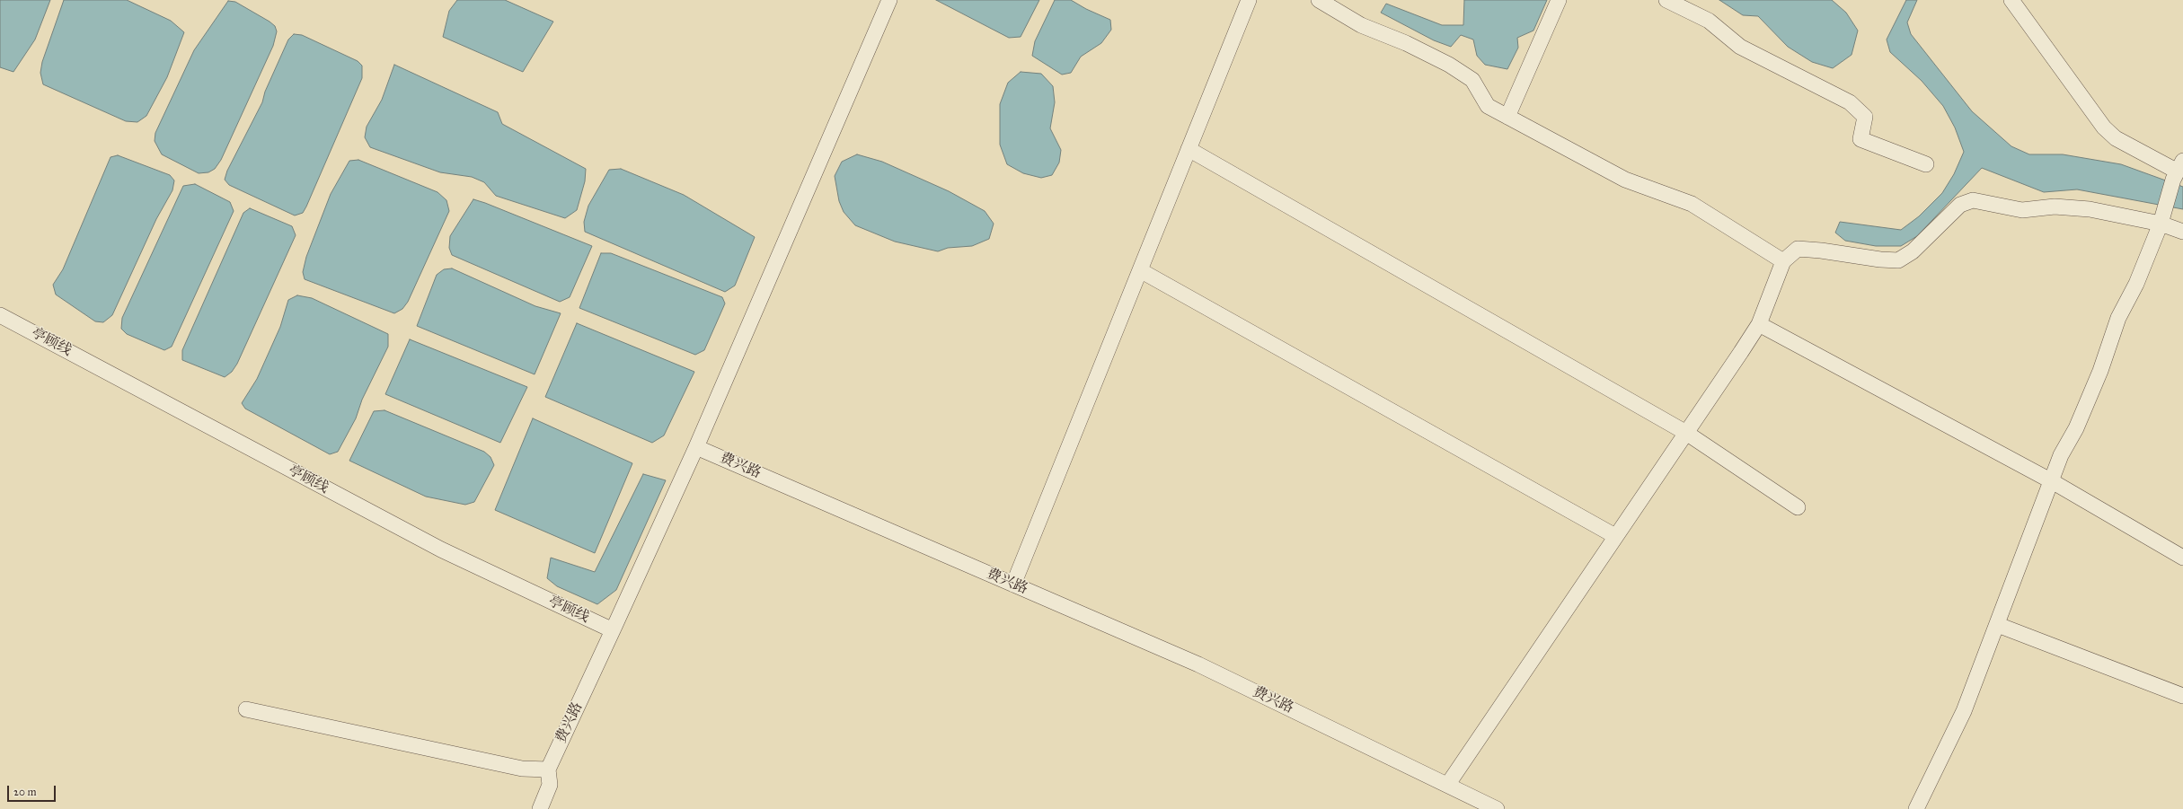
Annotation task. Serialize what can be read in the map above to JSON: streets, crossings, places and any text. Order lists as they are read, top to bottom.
{
  "streets": {
    "street": ["亭顾线", "费兴路"]
  },
  "crossings": [
    ["亭顾线", "费兴路"]
  ],
  "scale_bar": "20 m"
}
